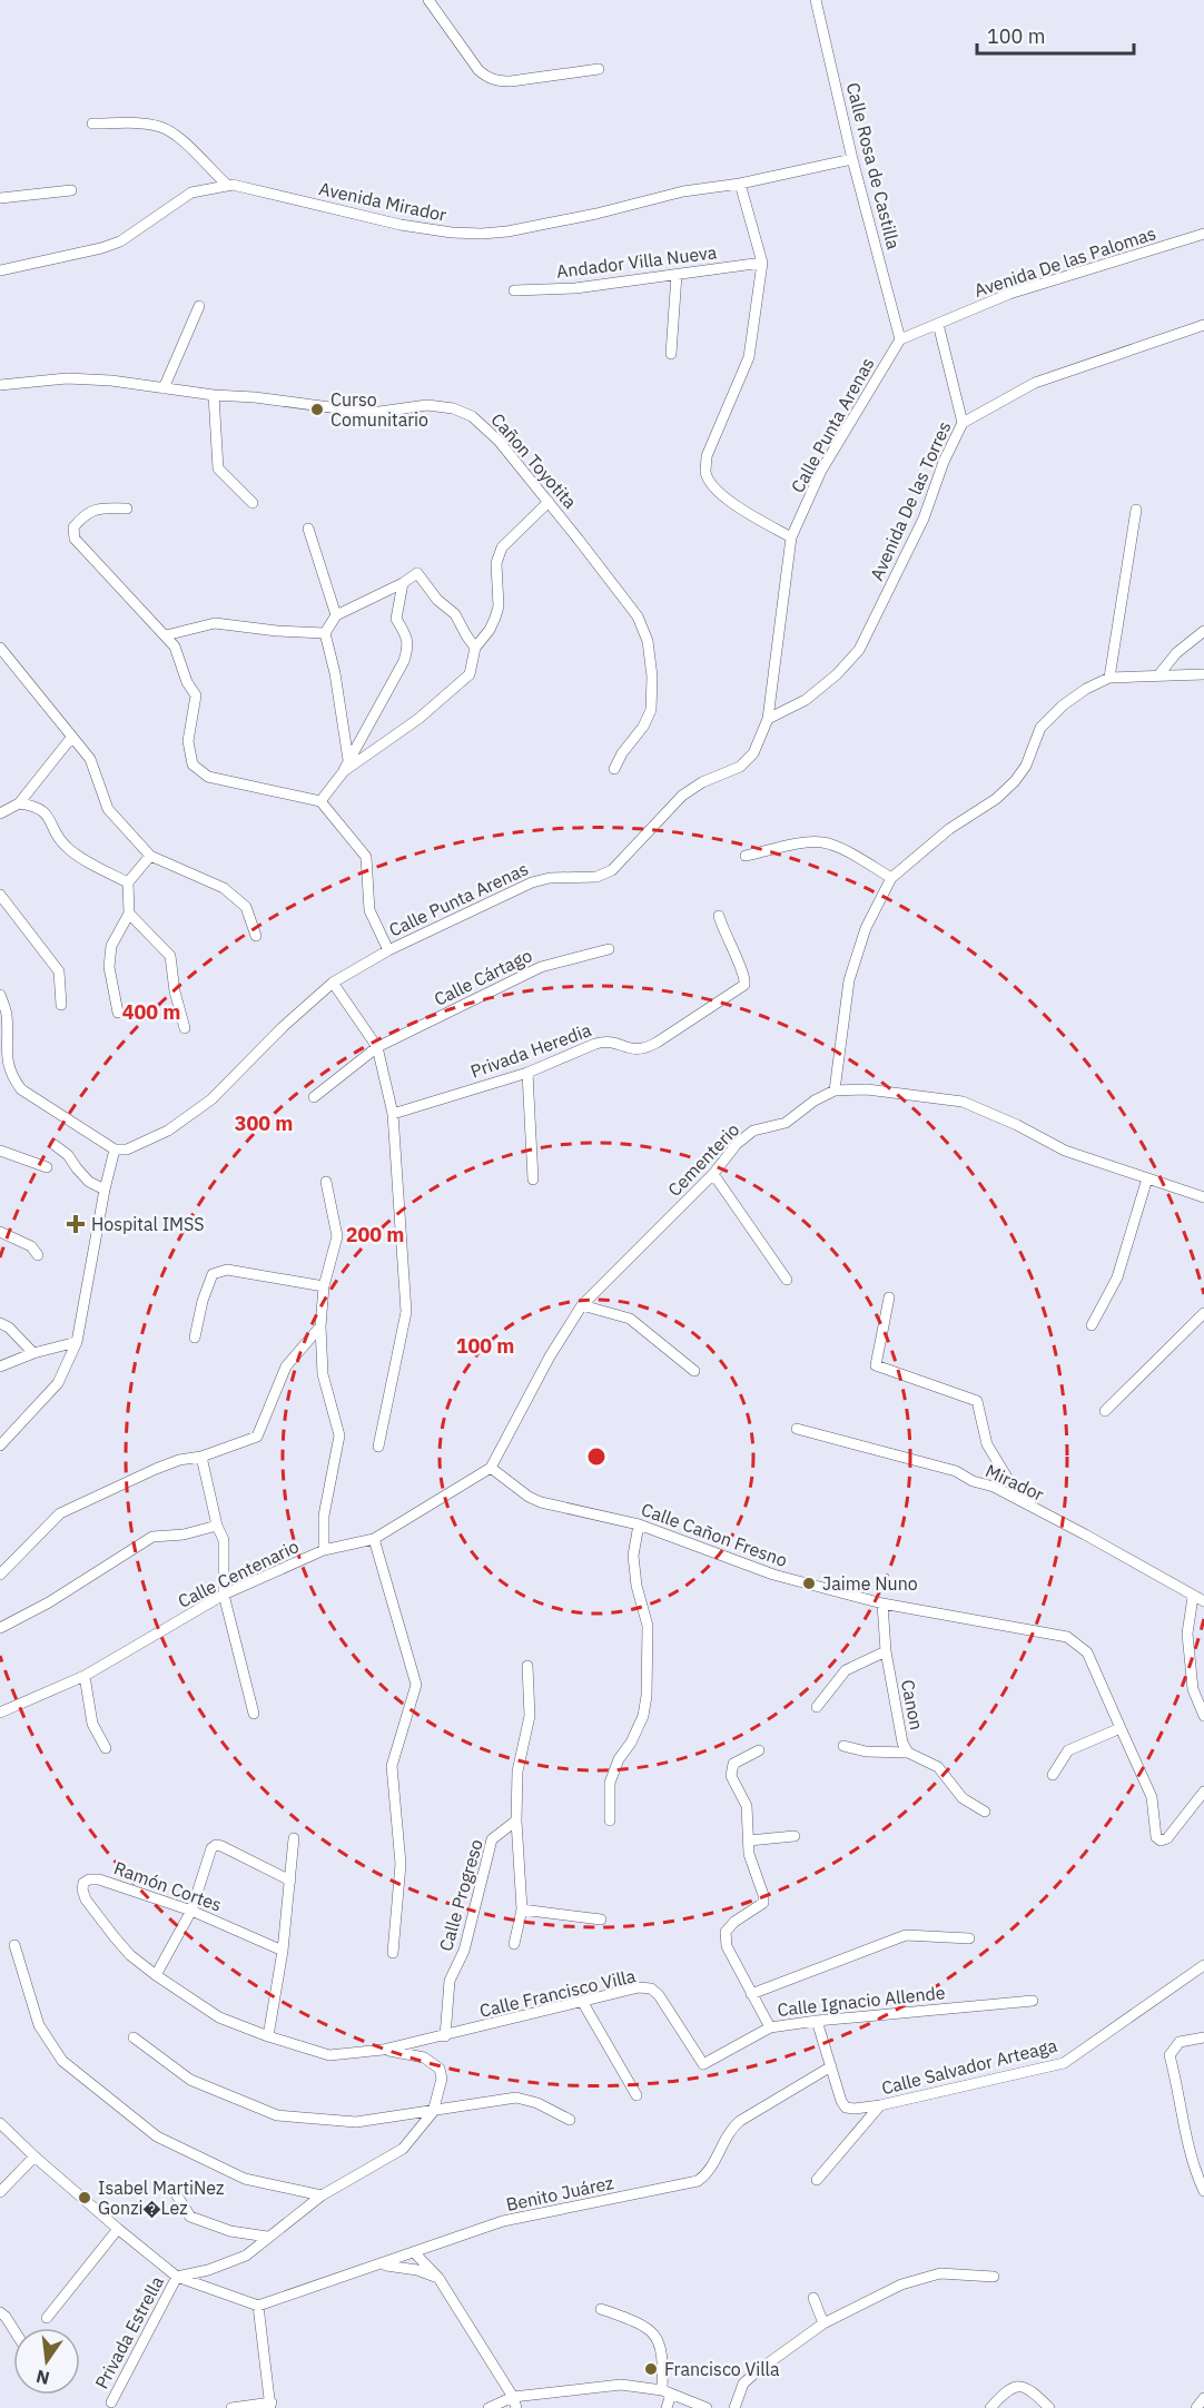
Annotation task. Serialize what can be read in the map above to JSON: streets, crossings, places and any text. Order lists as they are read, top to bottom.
{
  "streets": {
    "street": [
      "Calle Rosa de Castilla",
      "Avenida Mirador",
      "Andador Villa Nueva",
      "Avenida De las Palomas",
      "Calle Punta Arenas",
      "Cañon Toyotita",
      "Avenida De las Torres",
      "Calle Cártago",
      "Privada Heredia",
      "Cementerio",
      "Mirador",
      "Calle Cañon Fresno",
      "Calle Centenario",
      "Canon",
      "Ramón Cortes",
      "Calle Progreso",
      "Calle Francisco Villa",
      "Calle Ignacio Allende",
      "Calle Salvador Arteaga",
      "Benito Juárez",
      "Privada Estrella"
    ]
  },
  "crossings": [
    ["Calle Rosa de Castilla", "Avenida Mirador"],
    ["Calle Rosa de Castilla", "Avenida De las Palomas"],
    ["Calle Rosa de Castilla", "Calle Punta Arenas"],
    ["Avenida De las Palomas", "Calle Punta Arenas"],
    ["Calle Punta Arenas", "Avenida De las Torres"],
    ["Cementerio", "Calle Cañon Fresno"],
    ["Cementerio", "Calle Centenario"],
    ["Calle Cañon Fresno", "Calle Centenario"],
    ["Calle Cañon Fresno", "Canon"],
    ["Ramón Cortes", "Calle Francisco Villa"],
    ["Calle Progreso", "Calle Francisco Villa"],
    ["Calle Francisco Villa", "Calle Ignacio Allende"],
    ["Calle Ignacio Allende", "Calle Salvador Arteaga"],
    ["Calle Salvador Arteaga", "Benito Juárez"]
  ],
  "places": {
    "other": [
      "Curso Comunitario",
      "Jaime Nuno",
      "Isabel MartiNez Gonzi�Lez",
      "Francisco Villa"
    ],
    "health": ["Hospital IMSS"]
  },
  "scale_bar": "100 m",
  "north": "bottom",
  "rings": [
    "400 m",
    "300 m",
    "200 m",
    "100 m"
  ]
}
